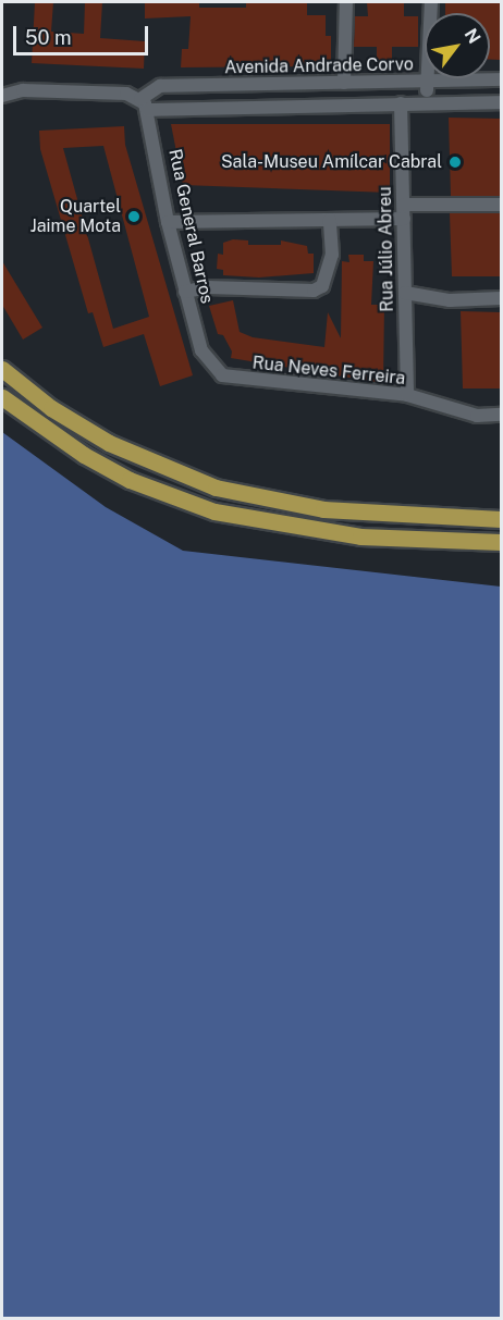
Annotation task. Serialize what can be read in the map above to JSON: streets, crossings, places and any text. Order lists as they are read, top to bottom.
{
  "streets": {
    "street": [
      "Avenida Andrade Corvo",
      "Rua General Barros",
      "Rua Júlio Abreu",
      "Rua Neves Ferreira"
    ]
  },
  "crossings": [
    ["Avenida Andrade Corvo", "Rua General Barros"],
    ["Rua General Barros", "Rua Neves Ferreira"],
    ["Rua Júlio Abreu", "Rua Neves Ferreira"]
  ],
  "places": ["Sala-Museu Amílcar Cabral", "Quartel Jaime Mota"],
  "scale_bar": "50 m",
  "north": "top right"
}
